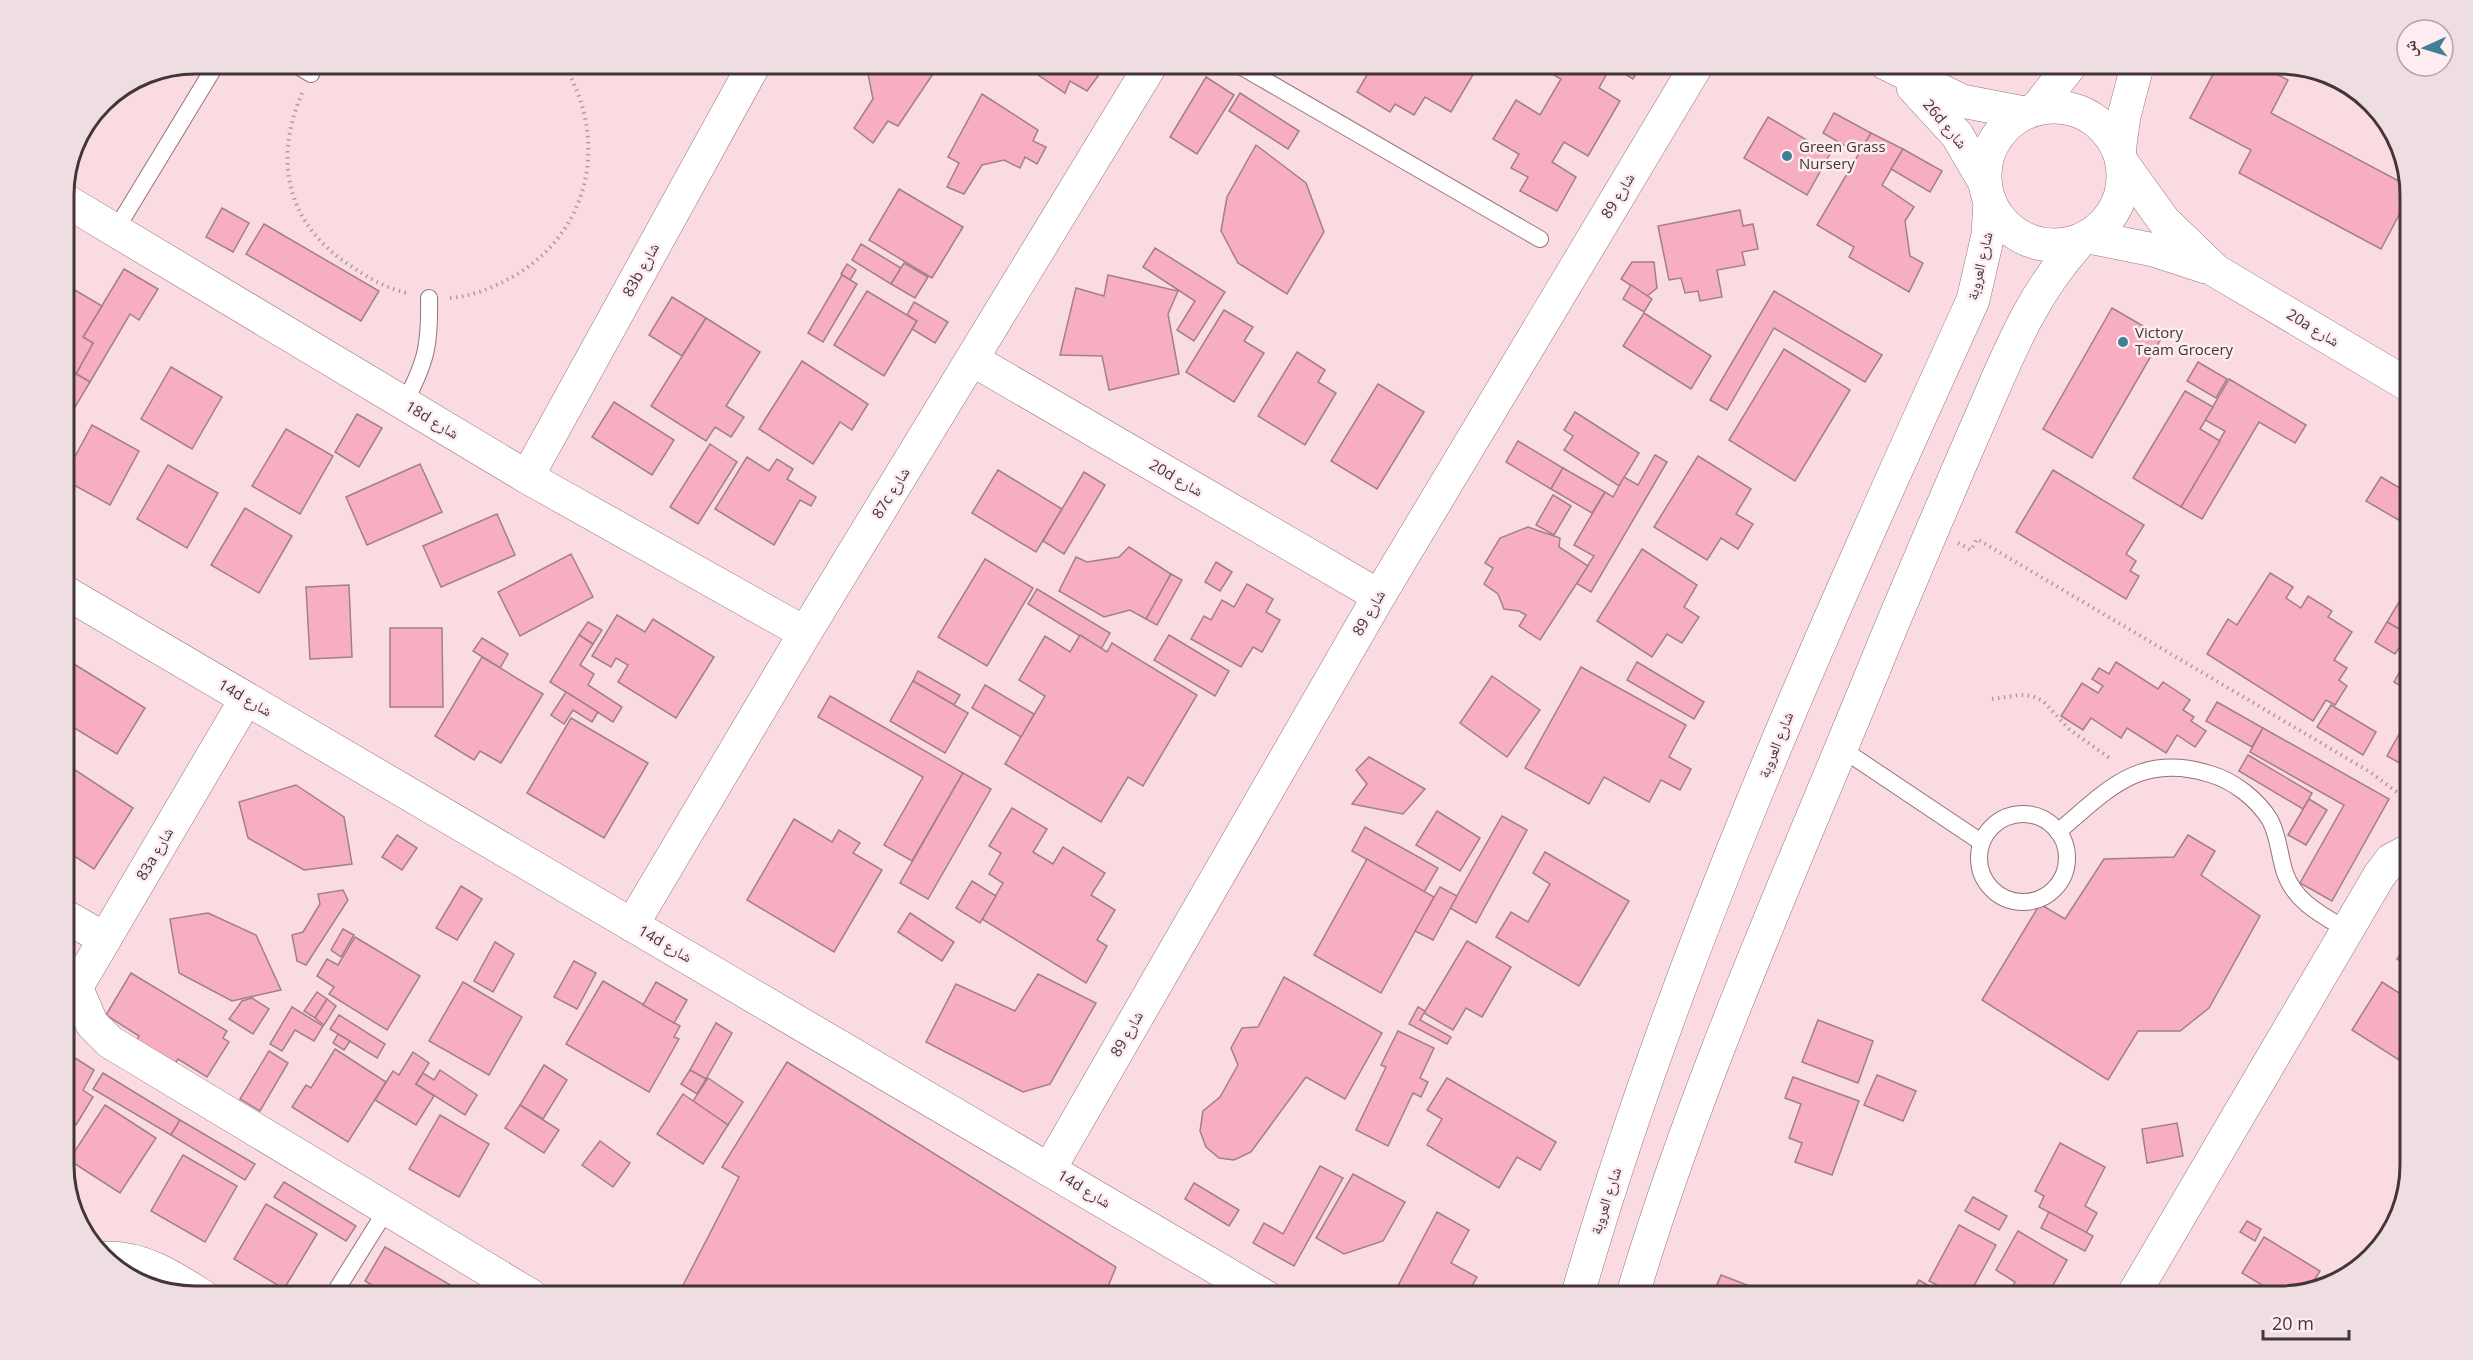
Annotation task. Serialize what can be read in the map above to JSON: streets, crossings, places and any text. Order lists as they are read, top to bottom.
{
  "streets": {
    "street": [
      "26d شارع",
      "شارع 89",
      "شارع العروبة",
      "83b شارع",
      "20a شارع",
      "18d شارع",
      "20d شارع",
      "87c شارع",
      "14d شارع",
      "83a شارع"
    ]
  },
  "crossings": [
    ["26d شارع", "شارع العروبة"],
    ["26d شارع", "20a شارع"],
    ["شارع 89", "20d شارع"],
    ["شارع 89", "14d شارع"],
    ["شارع العروبة", "20a شارع"],
    ["83b شارع", "18d شارع"],
    ["18d شارع", "87c شارع"],
    ["20d شارع", "87c شارع"],
    ["87c شارع", "14d شارع"],
    ["14d شارع", "83a شارع"]
  ],
  "places": ["Green Grass Nursery", "Victory Team Grocery"],
  "scale_bar": "20 m",
  "north": "left"
}
